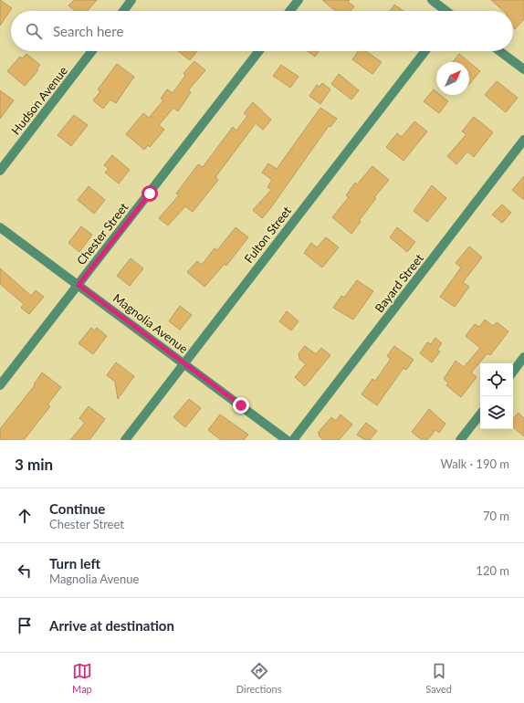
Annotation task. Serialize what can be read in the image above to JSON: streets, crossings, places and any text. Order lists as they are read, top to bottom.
{
  "streets": {
    "street": [
      "Hudson Avenue",
      "Chester Street",
      "Fulton Street",
      "Bayard Street",
      "Magnolia Avenue"
    ]
  },
  "crossings": [
    ["Chester Street", "Magnolia Avenue"],
    ["Fulton Street", "Magnolia Avenue"]
  ],
  "north": "top right",
  "page": {
    "search": "Search here",
    "heading": ["3 min", "Walk · 190 m"],
    "list": [
      ["Continue", "Chester Street", "70 m"],
      ["Turn left", "Magnolia Avenue", "120 m"],
      "Arrive at destination"
    ],
    "nav": ["Map", "Directions", "Saved"]
  }
}
